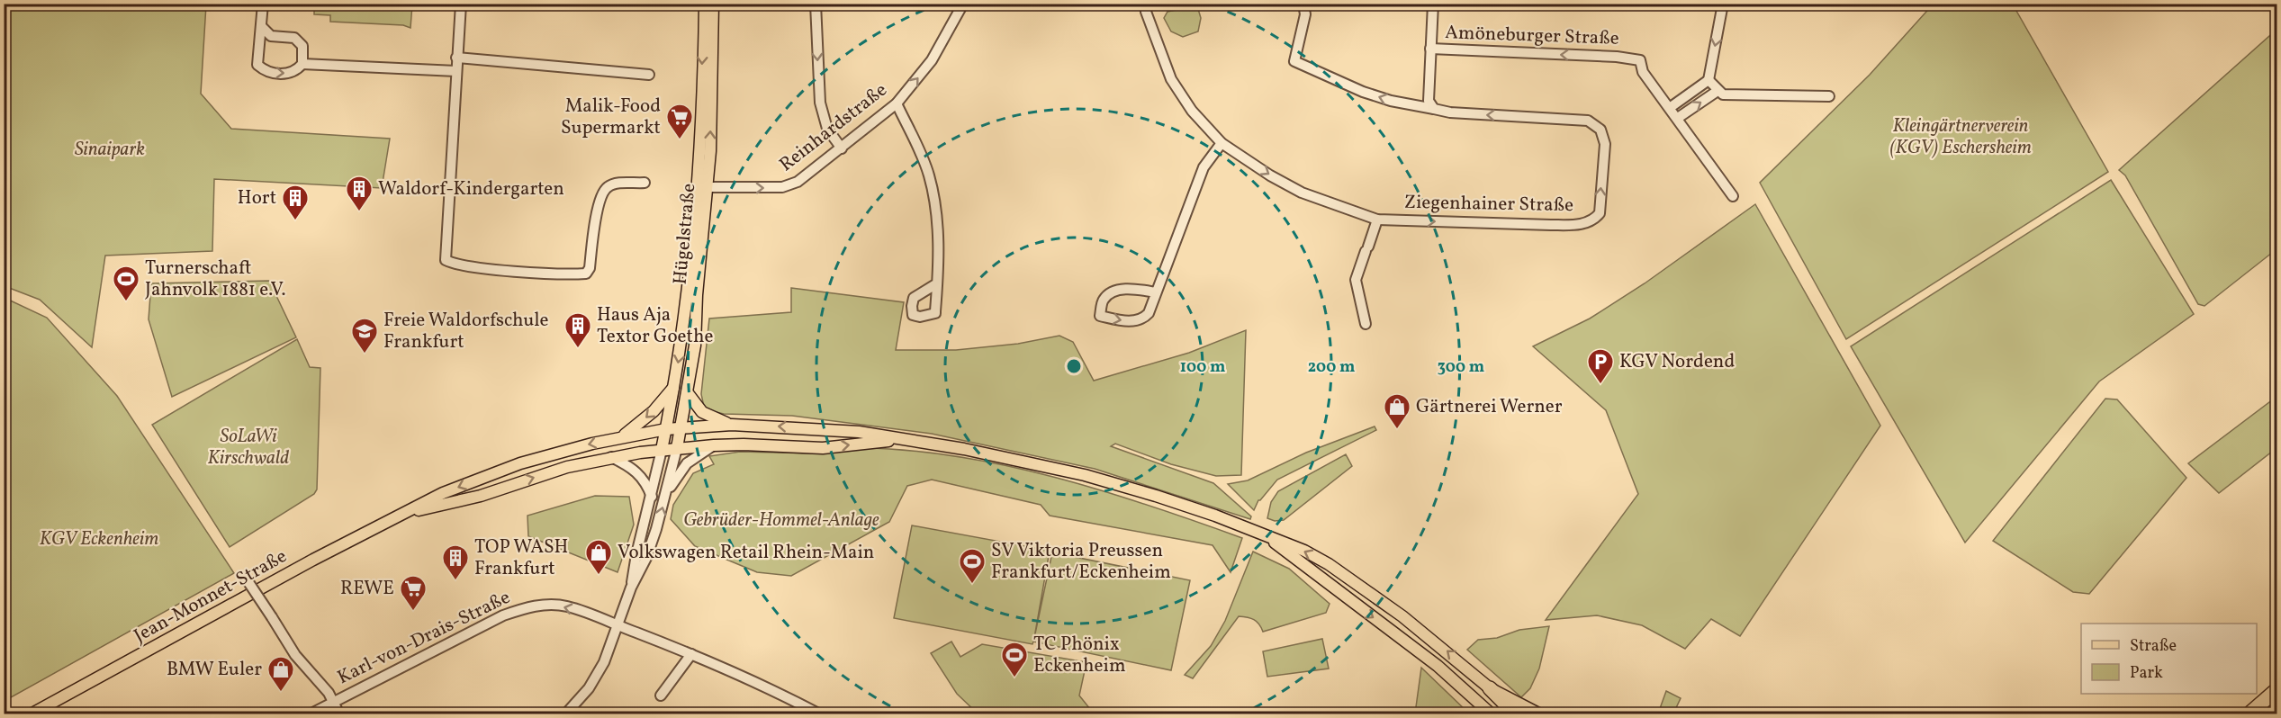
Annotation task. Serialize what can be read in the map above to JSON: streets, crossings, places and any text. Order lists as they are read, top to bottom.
{
  "streets": {
    "main road": ["Hügelstraße", "Jean-Monnet-Straße"],
    "street": [
      "Amöneburger Straße",
      "Reinhardstraße",
      "Ziegenhainer Straße",
      "Karl-von-Drais-Straße"
    ]
  },
  "crossings": [
    ["Reinhardstraße", "Hügelstraße"],
    ["Hügelstraße", "Jean-Monnet-Straße"],
    ["Hügelstraße", "Karl-von-Drais-Straße"]
  ],
  "one_way": ["Amöneburger Straße", "Reinhardstraße", "Karl-von-Drais-Straße"],
  "parks": [
    "Kleingärtnerverein (KGV) Eschersheim",
    "Sinaipark",
    "SoLaWi Kirschwald",
    "Gebrüder-Hommel-Anlage",
    "KGV Eckenheim"
  ],
  "places": {
    "supermarket": ["Malik-Food Supermarkt", "REWE"],
    "building": [
      "Waldorf-Kindergarten",
      "Hort",
      "Haus Aja Textor Goethe",
      "TOP WASH Frankfurt"
    ],
    "sports": ["Turnerschaft Jahnvolk 1881 e.V.", "SV Viktoria Preussen Frankfurt/Eckenheim", "TC Phönix Eckenheim"],
    "school or university": ["Freie Waldorfschule Frankfurt"],
    "parking": ["KGV Nordend"],
    "shop": ["Gärtnerei Werner", "Volkswagen Retail Rhein-Main", "BMW Euler"]
  },
  "legend": ["Straße", "Park"],
  "rings": ["100 m", "200 m", "300 m"]
}
